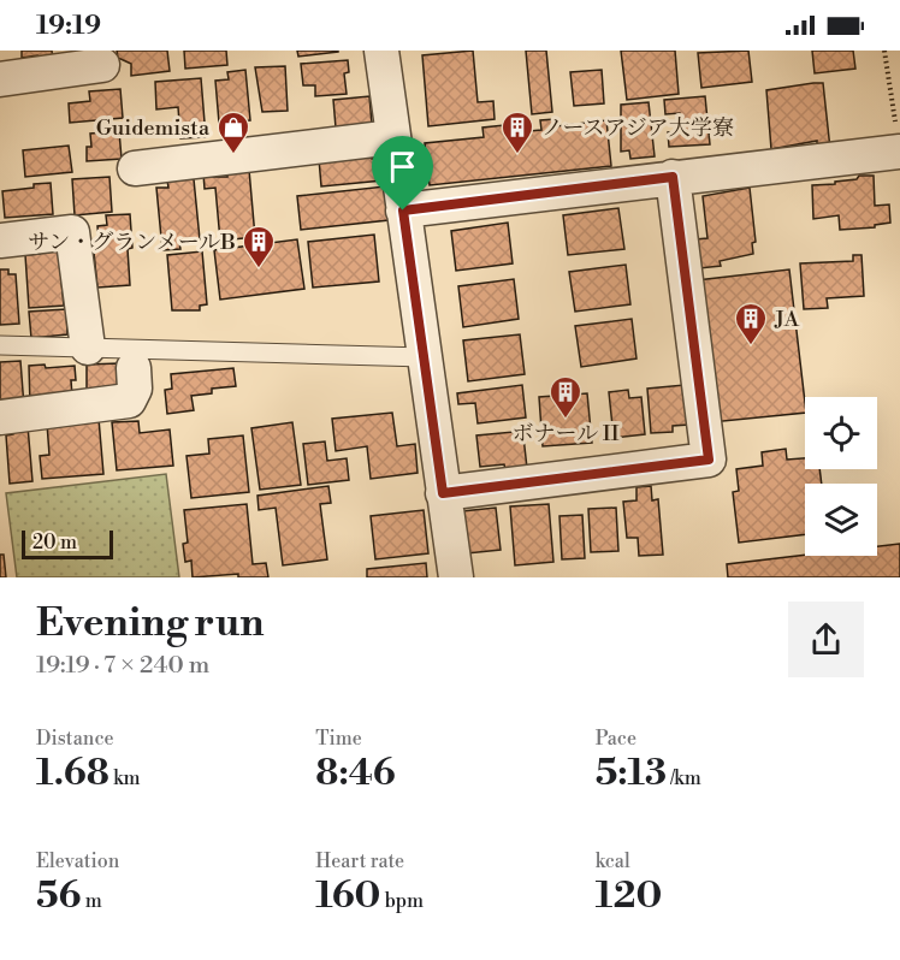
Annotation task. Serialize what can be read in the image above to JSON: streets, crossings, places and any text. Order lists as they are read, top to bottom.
{
  "places": {
    "shop": ["Guidemista"],
    "building": [
      "ノースアジア大学寮",
      "サン・グランメールB",
      "JA",
      "ボナール II"
    ]
  },
  "scale_bar": "20 m",
  "page": {
    "status": "19:19",
    "scale": "20 m",
    "heading": ["Evening run", "19:19 · 7 × 240 m"],
    "stats": [
      ["Distance", "1.68 km"],
      ["Time", "8:46"],
      ["Pace", "5:13 /km"],
      ["Elevation", "56 m"],
      ["Heart rate", "160 bpm"],
      ["kcal", "120"]
    ]
  }
}
